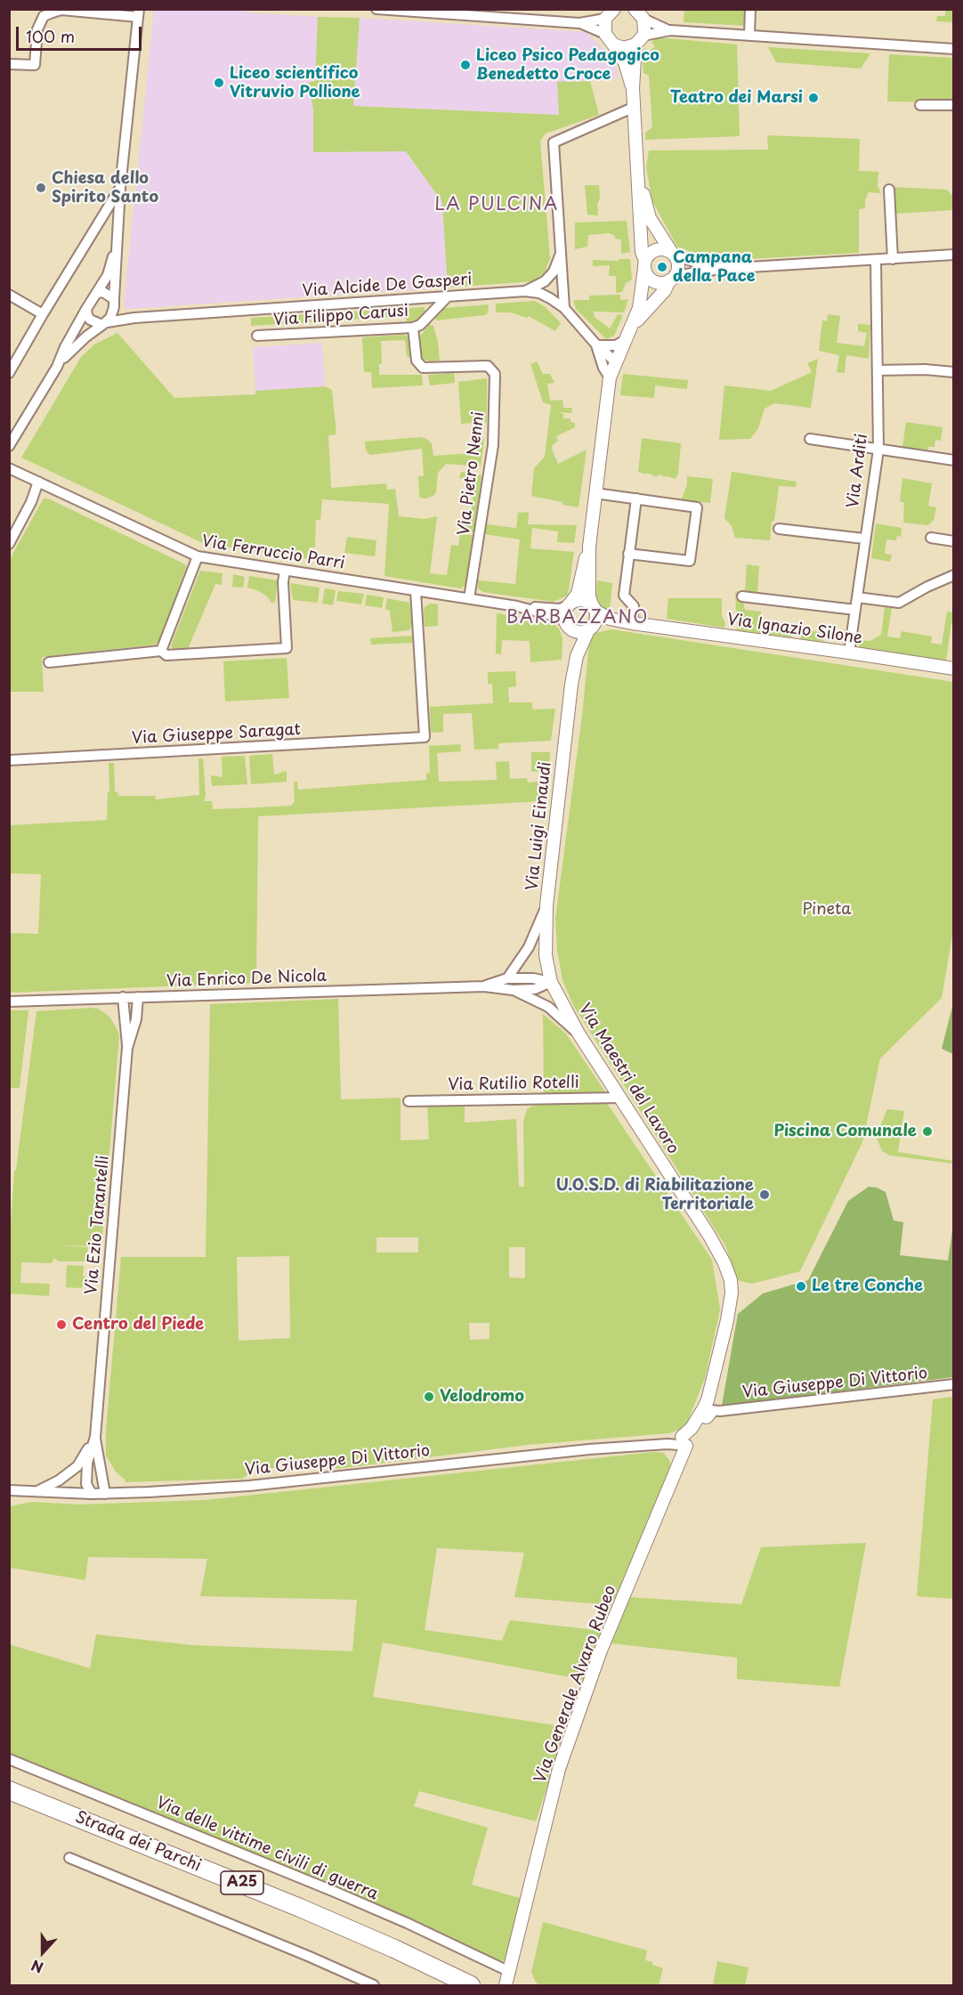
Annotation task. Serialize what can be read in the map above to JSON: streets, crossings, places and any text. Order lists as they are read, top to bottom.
{
  "streets": {
    "highway": ["Strada dei Parchi", "A25"],
    "street": [
      "Via Alcide De Gasperi",
      "Via Filippo Carusi",
      "Via Arditi",
      "Via Pietro Nenni",
      "Via Ferruccio Parri",
      "Via Ignazio Silone",
      "Via Giuseppe Saragat",
      "Via Luigi Einaudi",
      "Via Enrico De Nicola",
      "Via Maestri del Lavoro",
      "Via Rutilio Rotelli",
      "Via Ezio Tarantelli",
      "Via Giuseppe Di Vittorio",
      "Via Generale Alvaro Rubeo",
      "Via delle vittime civili di guerra"
    ]
  },
  "crossings": [
    ["Via Alcide De Gasperi", "Via Filippo Carusi"],
    ["Via Filippo Carusi", "Via Pietro Nenni"],
    ["Via Arditi", "Via Ignazio Silone"],
    ["Via Pietro Nenni", "Via Ferruccio Parri"],
    ["Via Ferruccio Parri", "Via Ignazio Silone"],
    ["Via Ferruccio Parri", "Via Giuseppe Saragat"],
    ["Via Ferruccio Parri", "Via Luigi Einaudi"],
    ["Via Ignazio Silone", "Via Luigi Einaudi"],
    ["Via Luigi Einaudi", "Via Maestri del Lavoro"],
    ["Via Maestri del Lavoro", "Via Rutilio Rotelli"],
    ["Via Maestri del Lavoro", "Via Giuseppe Di Vittorio"],
    ["Via Maestri del Lavoro", "Via Generale Alvaro Rubeo"],
    ["Via Giuseppe Di Vittorio", "Via Generale Alvaro Rubeo"],
    ["Via Generale Alvaro Rubeo", "Via delle vittime civili di guerra"]
  ],
  "districts": ["LA PULCINA", "BARBAZZANO"],
  "parks": ["Pineta"],
  "places": [
    "Liceo Psico Pedagogico Benedetto Croce",
    "Liceo scientifico Vitruvio Pollione",
    "Teatro dei Marsi",
    "Chiesa dello Spirito Santo",
    "Campana della Pace",
    "Piscina Comunale",
    "U.O.S.D. di Riabilitazione Territoriale",
    "Le tre Conche",
    "Centro del Piede",
    "Velodromo"
  ],
  "scale_bar": "100 m",
  "north": "bottom"
}
